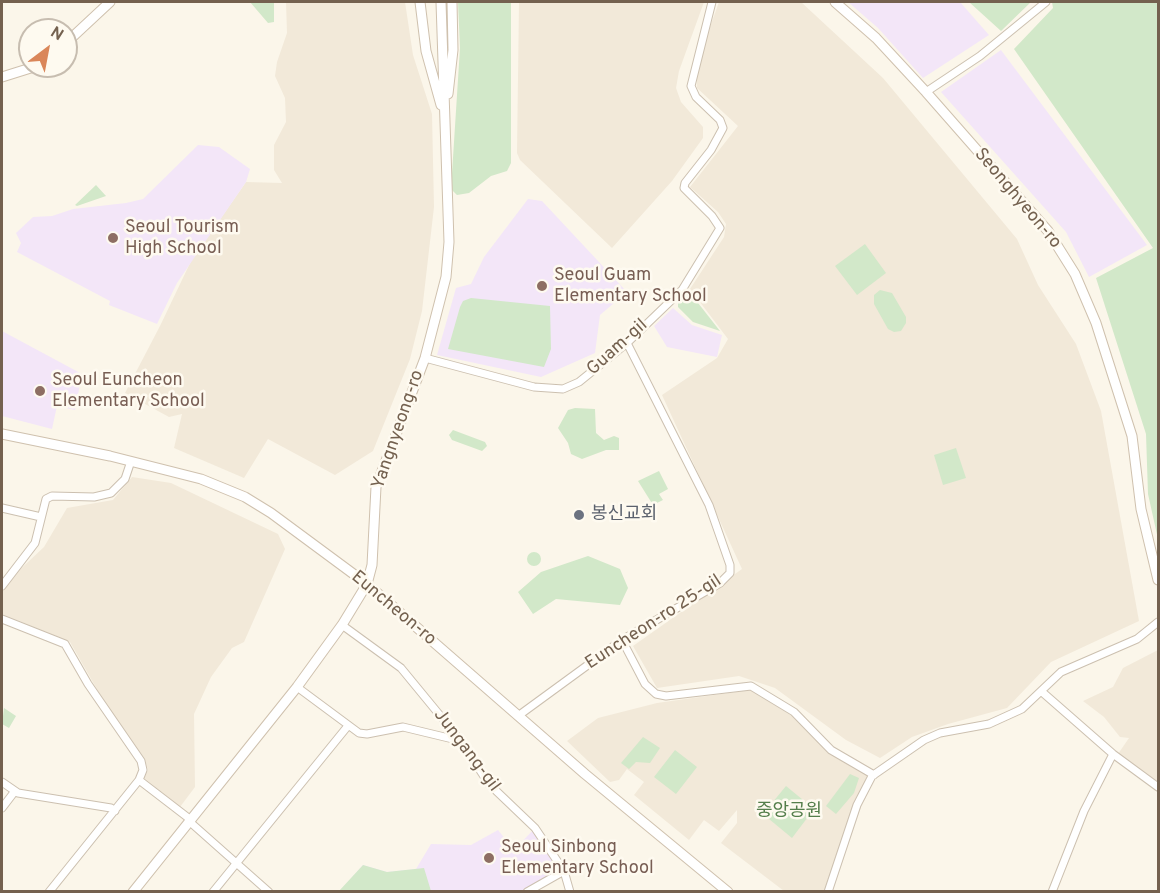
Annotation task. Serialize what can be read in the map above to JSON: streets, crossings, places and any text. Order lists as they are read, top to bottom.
{
  "streets": {
    "main road": ["Seonghyeon-ro", "Yangnyeong-ro", "Euncheon-ro"],
    "street": ["Guam-gil", "Euncheon-ro 25-gil", "Jungang-gil"]
  },
  "crossings": [
    ["Guam-gil", "Yangnyeong-ro"],
    ["Guam-gil", "Euncheon-ro 25-gil"],
    ["Yangnyeong-ro", "Euncheon-ro"],
    ["Yangnyeong-ro", "Jungang-gil"],
    ["Euncheon-ro", "Euncheon-ro 25-gil"]
  ],
  "parks": ["중앙공원"],
  "places": [
    "Seoul Tourism High School",
    "Seoul Guam Elementary School",
    "Seoul Euncheon Elementary School",
    "봉신교회",
    "Seoul Sinbong Elementary School"
  ],
  "north": "top right"
}
